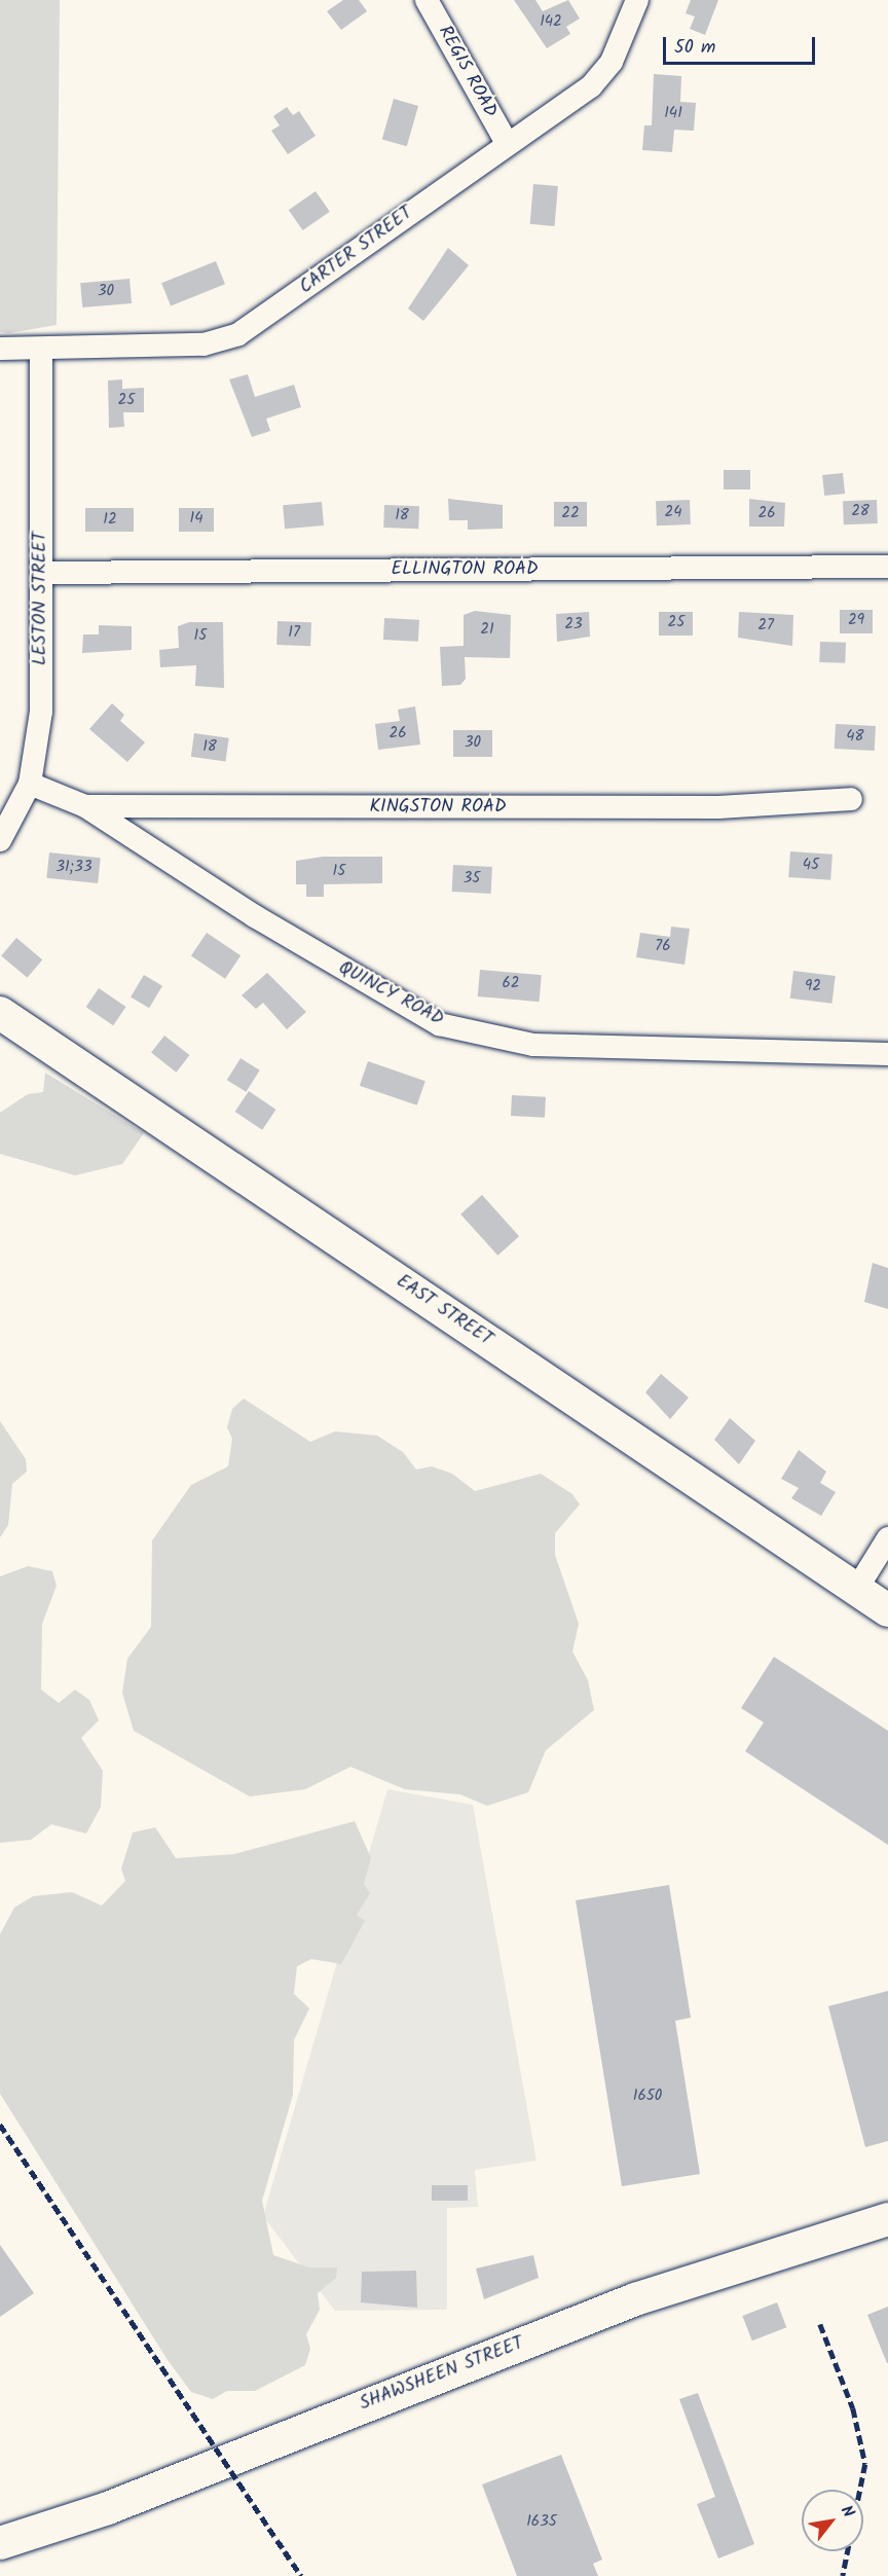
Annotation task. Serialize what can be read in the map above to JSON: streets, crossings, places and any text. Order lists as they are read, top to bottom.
{
  "streets": {
    "main road": ["EAST STREET", "SHAWSHEEN STREET"],
    "street": [
      "REGIS ROAD",
      "CARTER STREET",
      "ELLINGTON ROAD",
      "LESTON STREET",
      "KINGSTON ROAD",
      "QUINCY ROAD"
    ]
  },
  "crossings": [
    ["REGIS ROAD", "CARTER STREET"],
    ["CARTER STREET", "LESTON STREET"],
    ["ELLINGTON ROAD", "LESTON STREET"],
    ["LESTON STREET", "KINGSTON ROAD"],
    ["KINGSTON ROAD", "QUINCY ROAD"]
  ],
  "house_numbers": [
    "142",
    "141",
    "30",
    "25",
    "28",
    "24",
    "22",
    "26",
    "18",
    "14",
    "12",
    "29",
    "25",
    "23",
    "27",
    "21",
    "17",
    "15",
    "26",
    "48",
    "30",
    "18",
    "45",
    "31;33",
    "15",
    "35",
    "76",
    "62",
    "92",
    "1650",
    "1635"
  ],
  "scale_bar": "50 m",
  "north": "top right"
}
